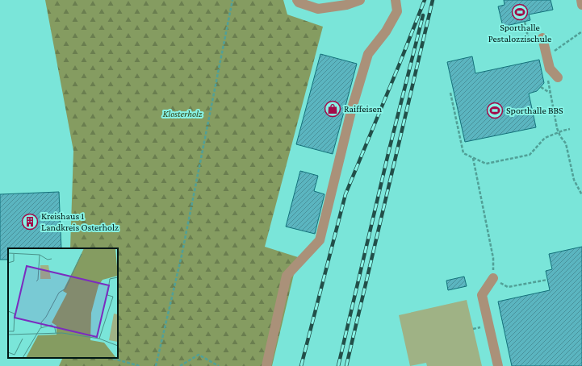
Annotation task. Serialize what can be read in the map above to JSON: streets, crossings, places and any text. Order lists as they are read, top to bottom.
{
  "parks": ["Klosterholz"],
  "places": {
    "sports": ["Sporthalle Pestalozzischule", "Sporthalle BBS"],
    "shop": ["Raiffeisen"],
    "building": ["Kreishaus 1 Landkreis Osterholz"]
  }
}
